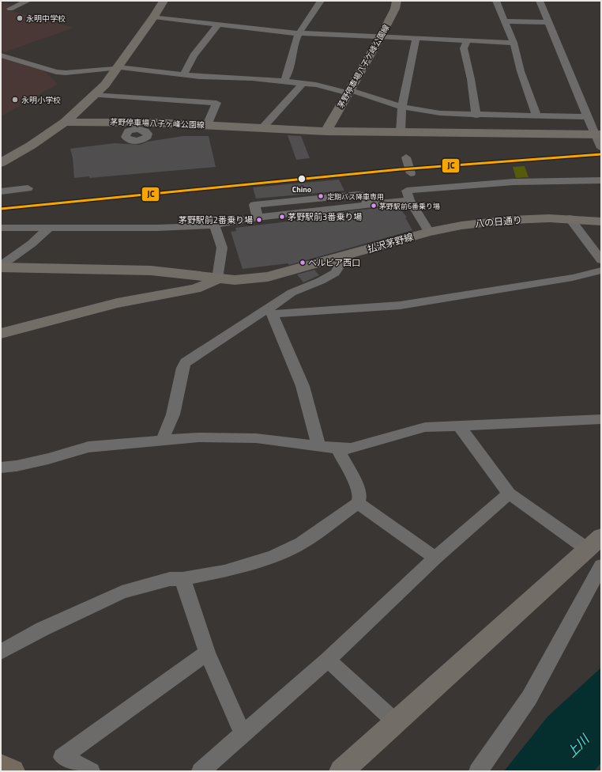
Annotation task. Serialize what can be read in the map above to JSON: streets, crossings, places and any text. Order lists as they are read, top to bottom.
{
  "streets": {
    "main road": [
      "茅野停車場八子ケ峰公園線",
      "茅野停車場八子ヶ峰公園線",
      "八の日通り",
      "払沢茅野線"
    ]
  },
  "crossings": [
    ["茅野停車場八子ケ峰公園線", "茅野停車場八子ヶ峰公園線"],
    ["八の日通り", "払沢茅野線"]
  ],
  "water": ["上川"],
  "places": [
    "永明中学校",
    "永明小学校",
    "Chino",
    "定期バス降車専用",
    "茅野駅前6番乗り場",
    "茅野駅前3番乗り場",
    "茅野駅前2番乗り場",
    "ベルビア西口"
  ],
  "lines": ["transit line JC"]
}
